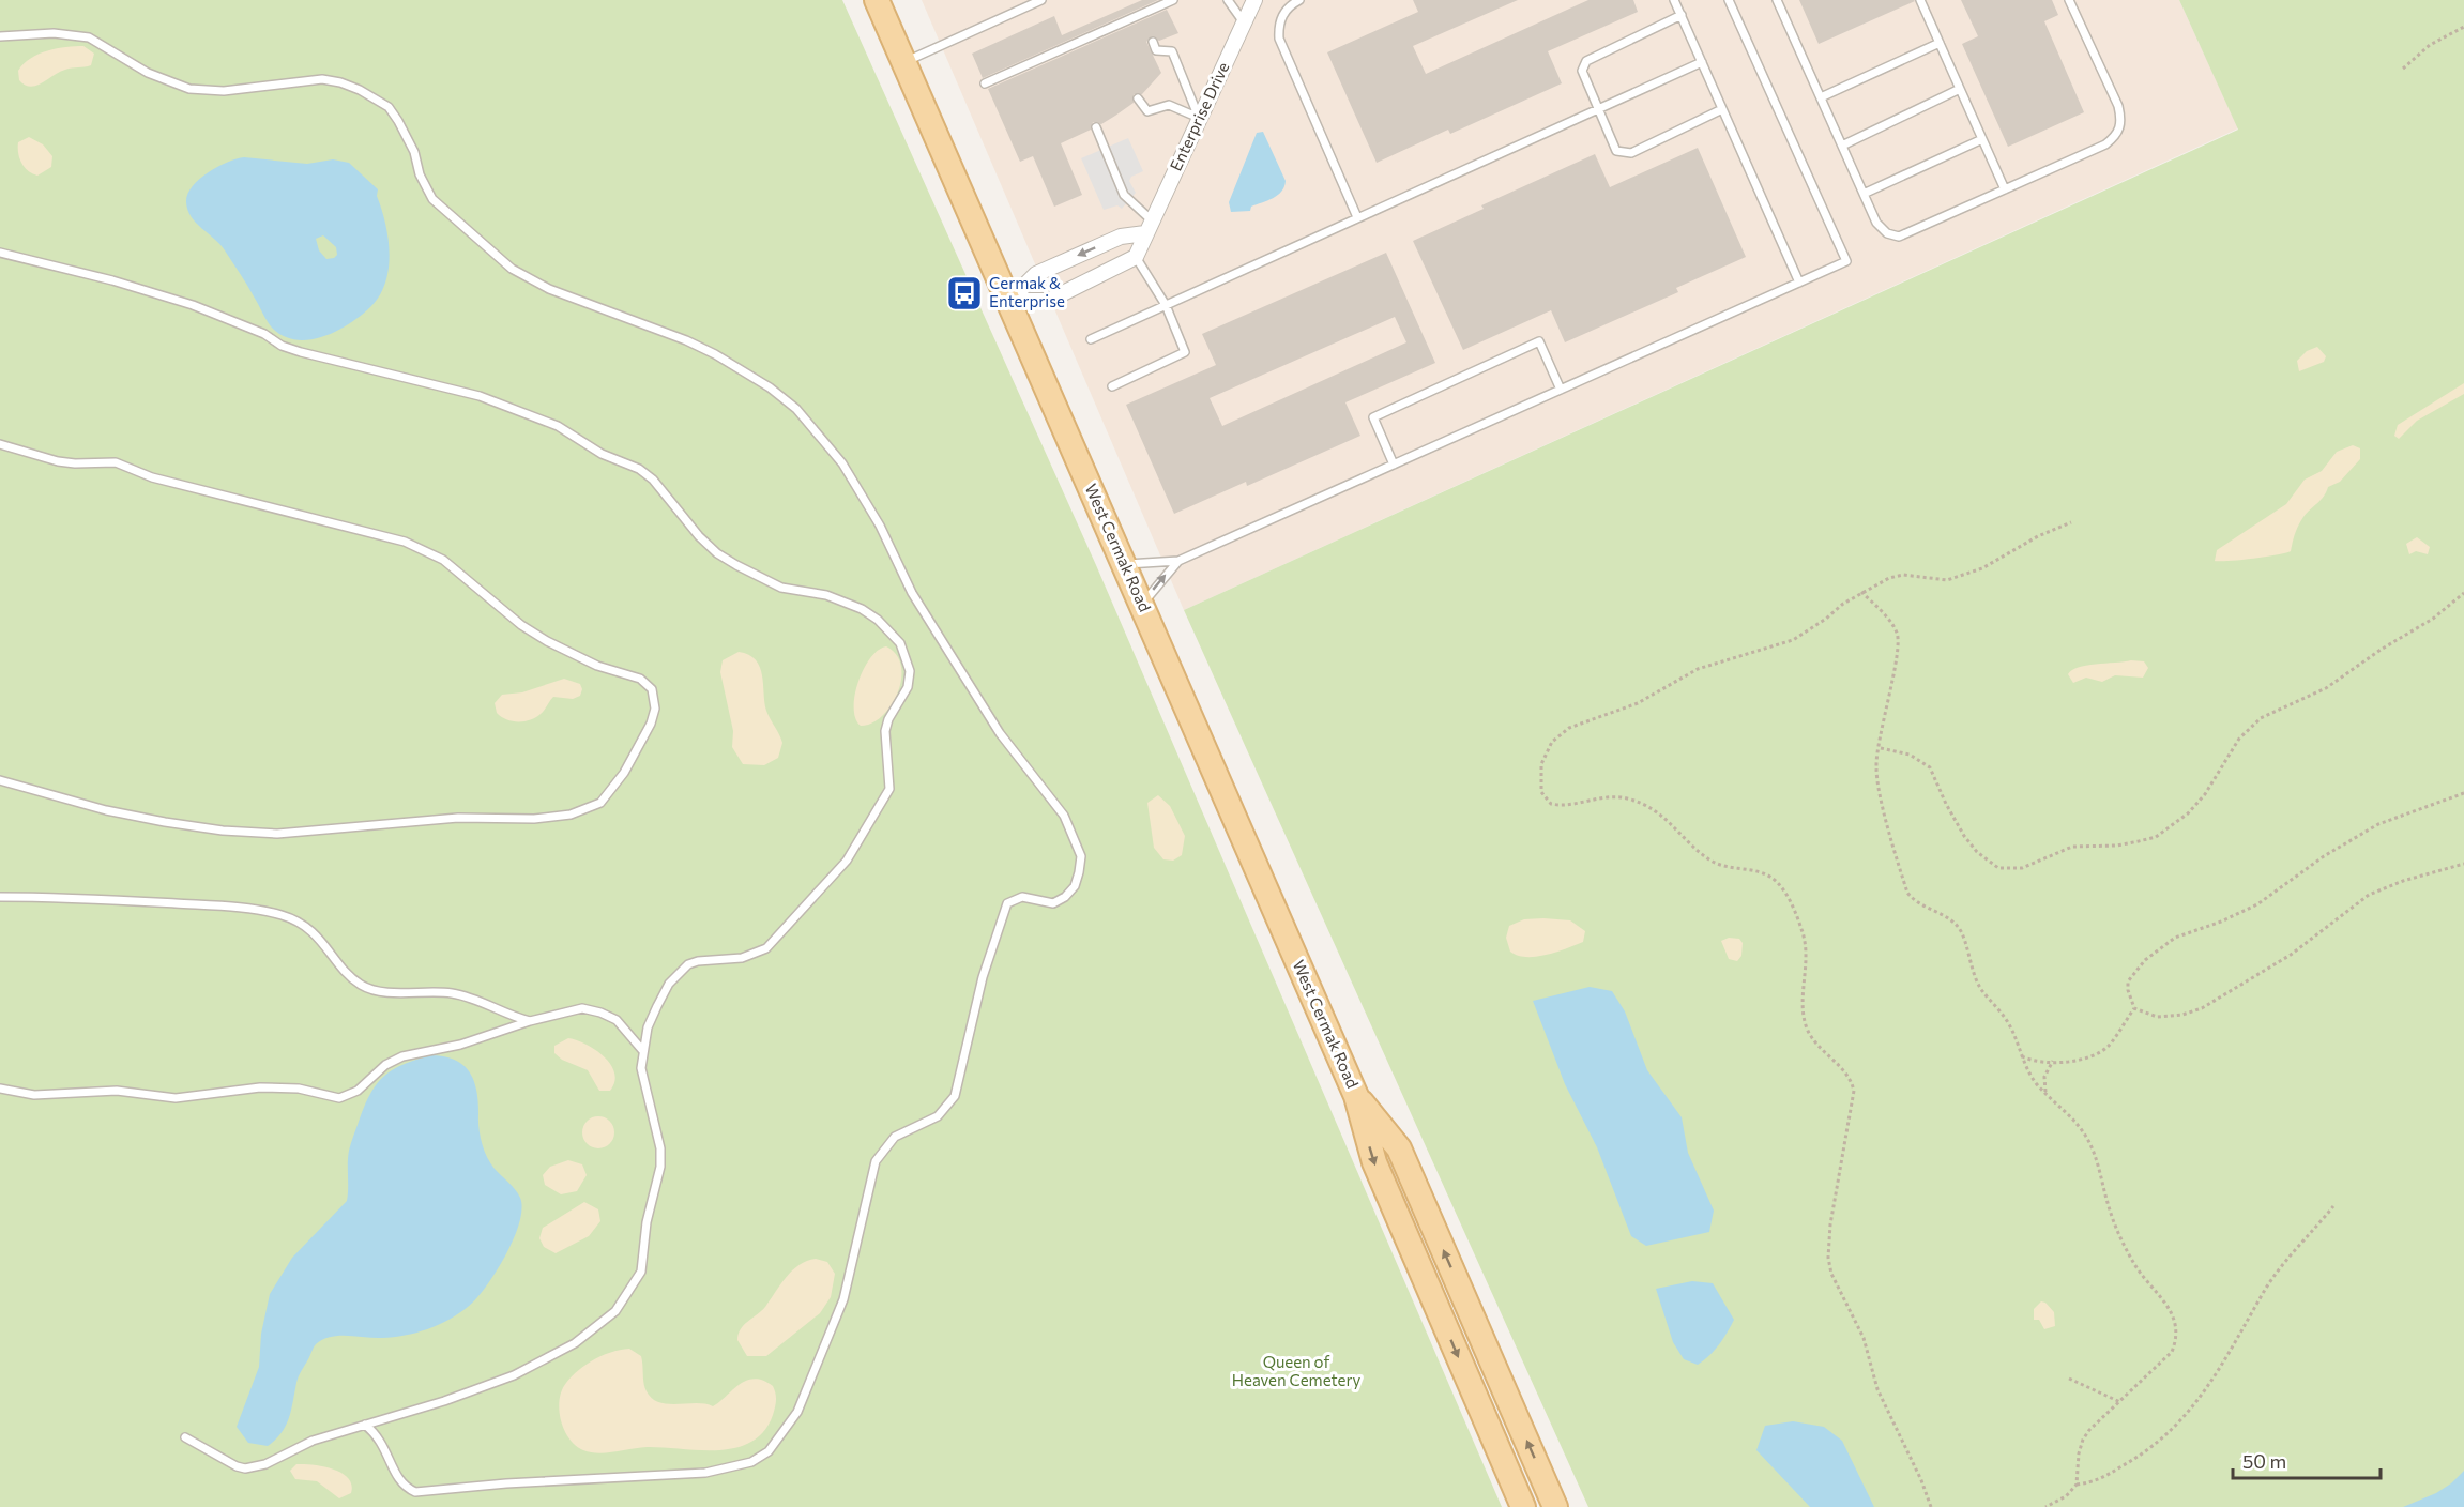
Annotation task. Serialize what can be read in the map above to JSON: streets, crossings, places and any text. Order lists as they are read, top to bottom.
{
  "streets": {
    "main road": ["West Cermak Road"],
    "street": ["Enterprise Drive"]
  },
  "parks": ["Queen of Heaven Cemetery"],
  "places": {
    "bus stop": ["Cermak & Enterprise"]
  },
  "scale_bar": "50 m"
}
